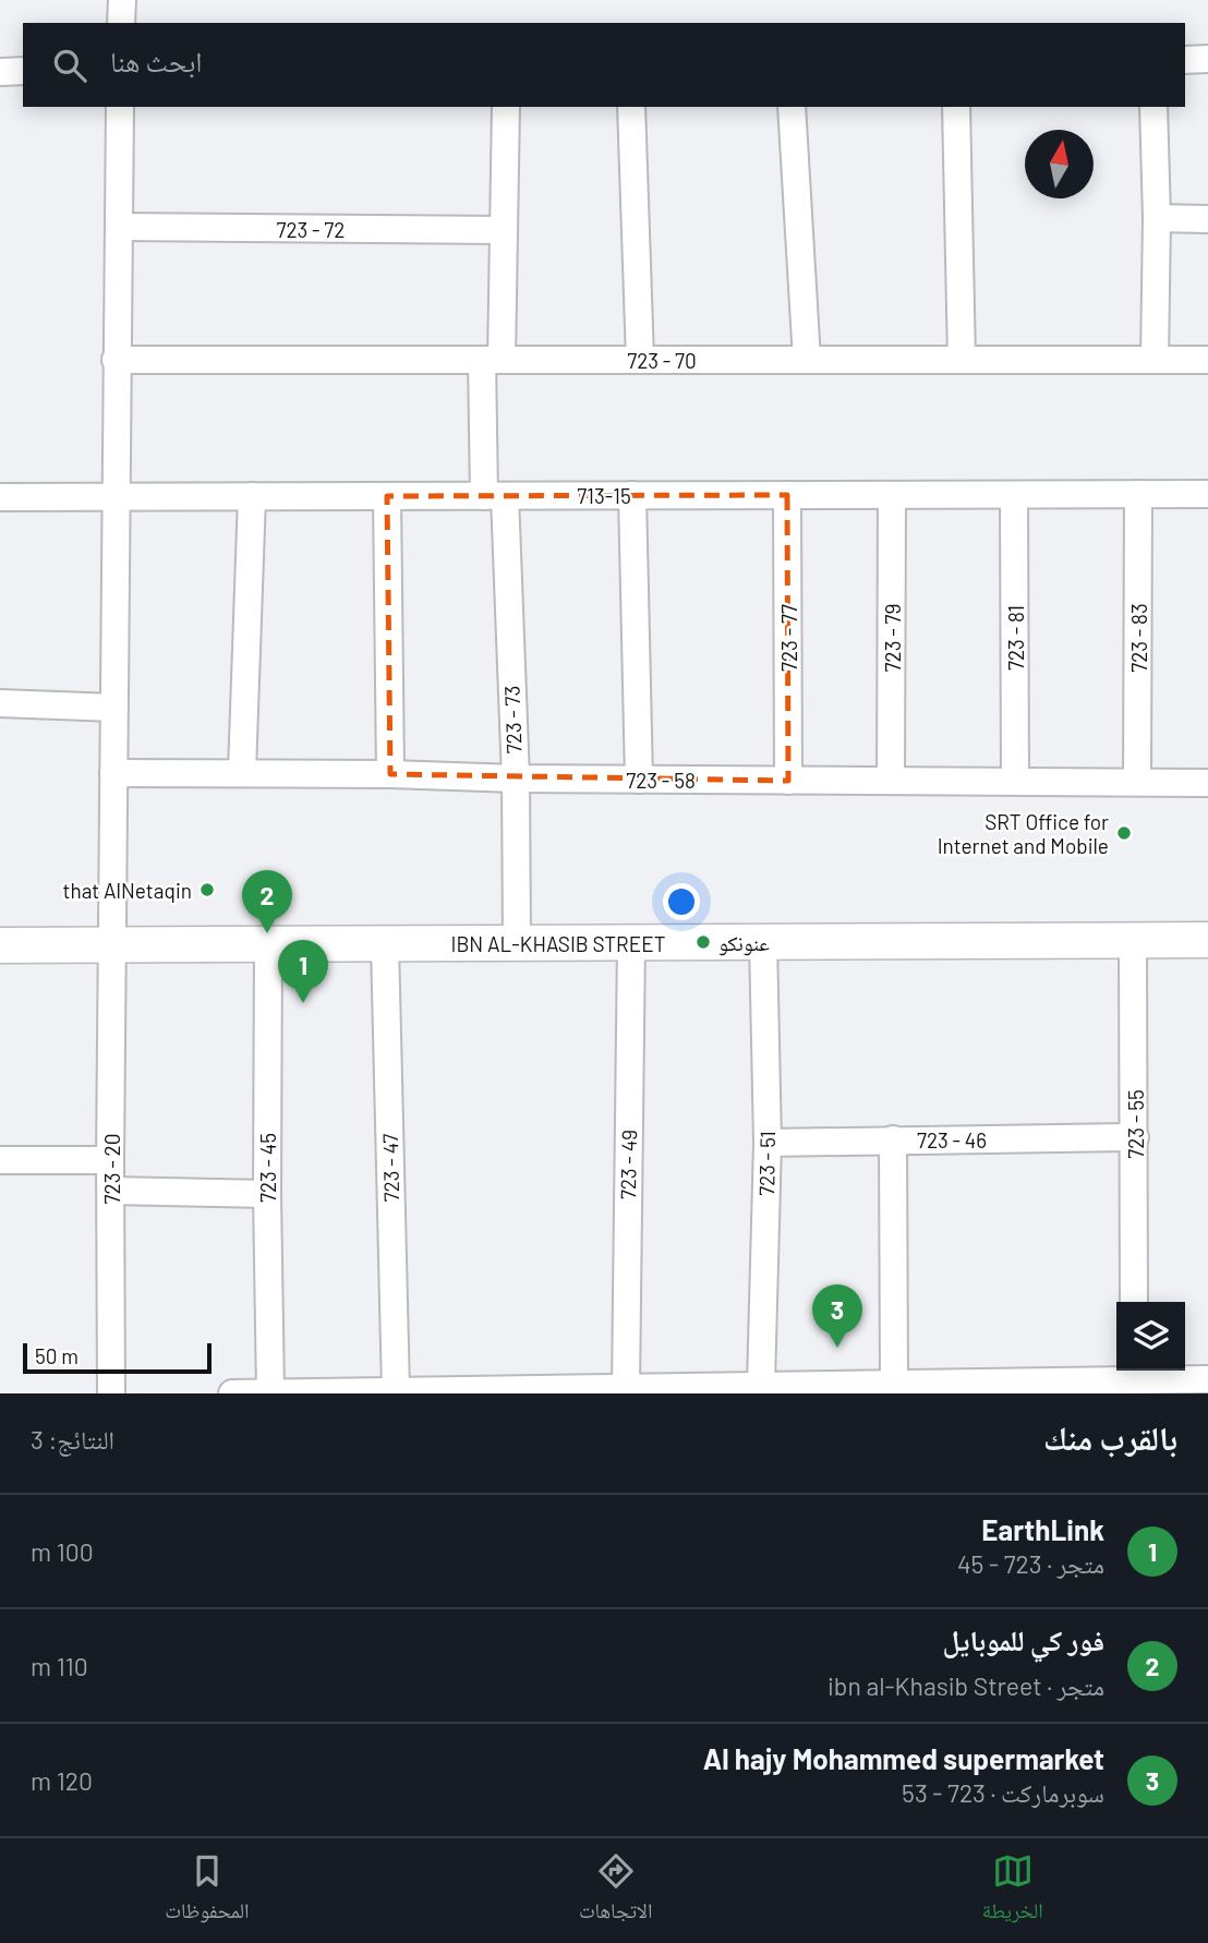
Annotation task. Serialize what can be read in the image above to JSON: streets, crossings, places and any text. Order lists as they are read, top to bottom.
{
  "streets": {
    "street": [
      "723 - 72",
      "723 - 70",
      "713-15",
      "723 - 77",
      "723 - 79",
      "723 - 81",
      "723 - 83",
      "723 - 73",
      "723 - 58",
      "IBN AL-KHASIB STREET",
      "723 - 55",
      "723 - 46",
      "723 - 51",
      "723 - 49",
      "723 - 45",
      "723 - 47",
      "723 - 20"
    ]
  },
  "crossings": [
    ["723 - 72", "723 - 73"],
    ["723 - 72", "723 - 20"],
    ["723 - 70", "723 - 73"],
    ["723 - 70", "723 - 20"],
    ["713-15", "723 - 77"],
    ["713-15", "723 - 79"],
    ["713-15", "723 - 81"],
    ["713-15", "723 - 83"],
    ["713-15", "723 - 73"],
    ["713-15", "723 - 20"],
    ["723 - 77", "723 - 58"],
    ["723 - 79", "723 - 58"],
    ["723 - 81", "723 - 58"],
    ["723 - 83", "723 - 58"],
    ["723 - 73", "723 - 58"],
    ["723 - 73", "IBN AL-KHASIB STREET"],
    ["723 - 58", "723 - 20"],
    ["IBN AL-KHASIB STREET", "723 - 55"],
    ["IBN AL-KHASIB STREET", "723 - 51"],
    ["IBN AL-KHASIB STREET", "723 - 49"],
    ["IBN AL-KHASIB STREET", "723 - 45"],
    ["IBN AL-KHASIB STREET", "723 - 47"],
    ["IBN AL-KHASIB STREET", "723 - 20"],
    ["723 - 55", "723 - 46"],
    ["723 - 46", "723 - 51"]
  ],
  "places": ["SRT Office for Internet and Mobile", "that AlNetaqin", "عنونكو"],
  "scale_bar": "50 m",
  "north": "top",
  "page": {
    "search": "ابحث هنا",
    "pins": ["2", "1", "3"],
    "scale": "50 m",
    "heading": ["بالقرب منك", "النتائج: 3"],
    "list": [
      {
        "mark": "1",
        "name": "EarthLink",
        "note": "متجر · 723 - 45",
        "value": "100 m"
      },
      {
        "mark": "2",
        "name": "فور كي للموبايل",
        "note": "متجر · ibn al-Khasib Street",
        "value": "110 m"
      },
      {
        "mark": "3",
        "name": "Al hajy Mohammed supermarket",
        "note": "سوبرماركت · 723 - 53",
        "value": "120 m"
      }
    ],
    "nav": ["الخريطة", "الاتجاهات", "المحفوظات"]
  }
}
